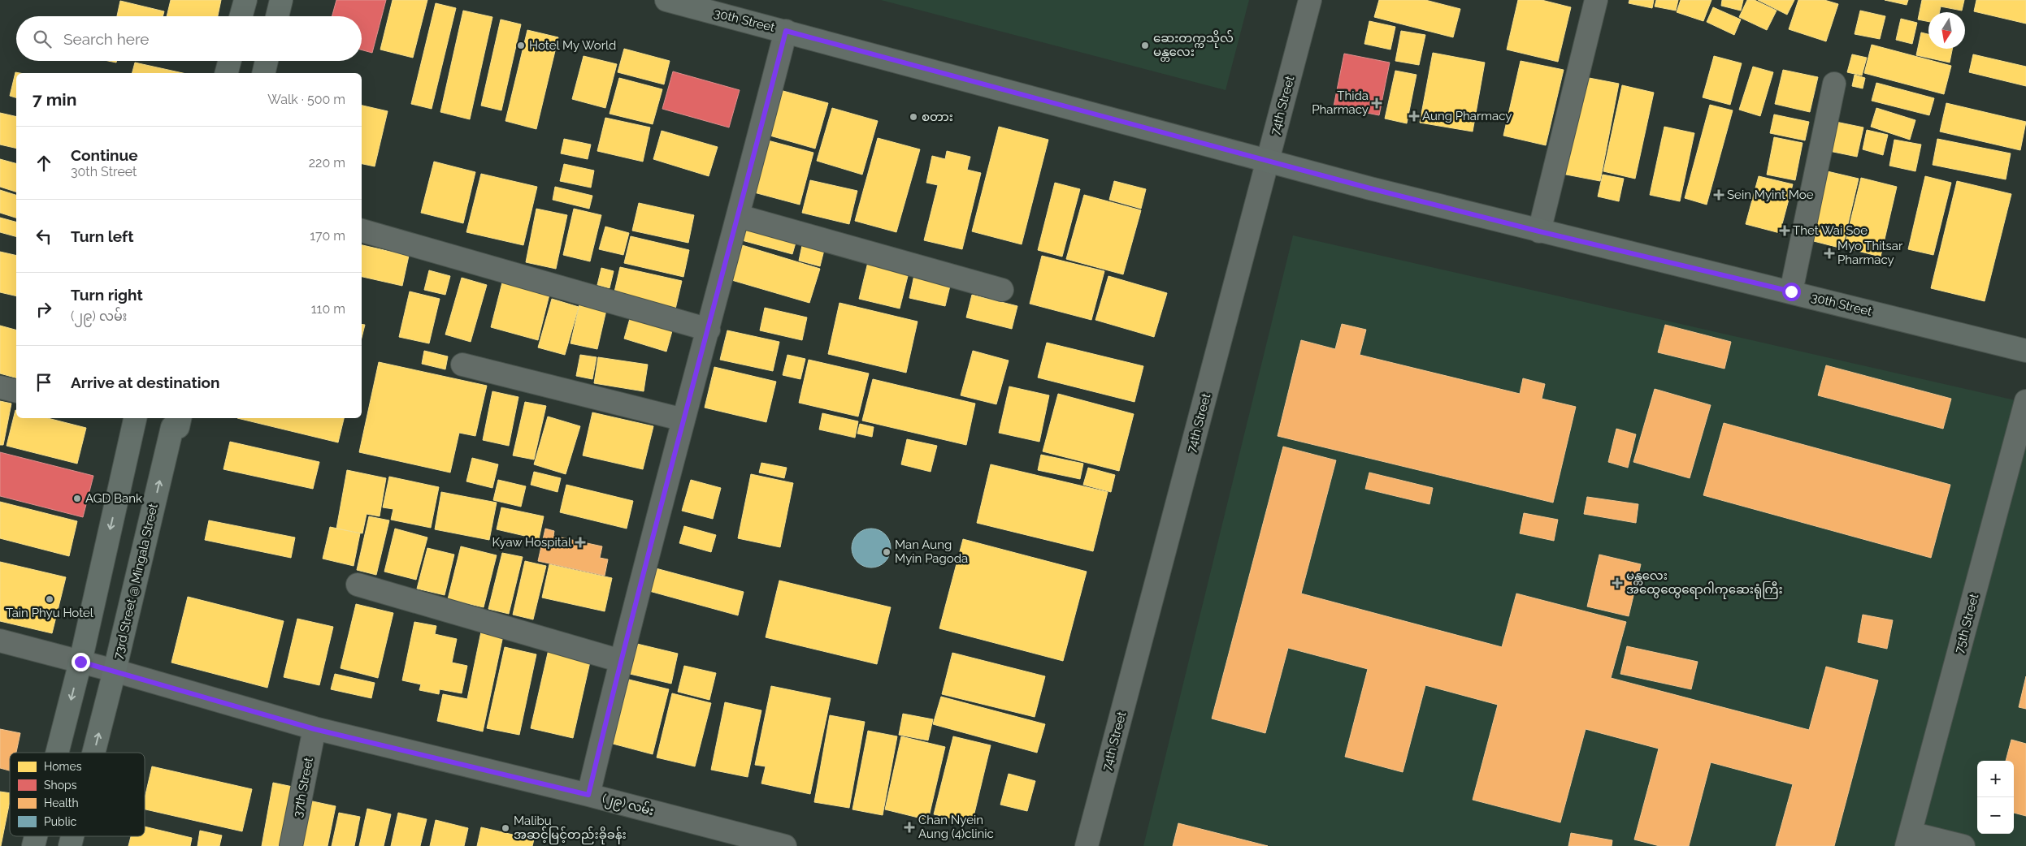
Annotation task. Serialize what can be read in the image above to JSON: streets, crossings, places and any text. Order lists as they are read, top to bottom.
{
  "streets": {
    "main road": ["30th Street", "73rd Street @ Mingala Street"],
    "street": [
      "74th Street",
      "75th Street",
      "37th Street",
      "(၂၉) လမ်း"
    ]
  },
  "crossings": [
    ["30th Street", "74th Street"],
    ["73rd Street @ Mingala Street", "(၂၉) လမ်း"],
    ["37th Street", "(၂၉) လမ်း"]
  ],
  "places": {
    "other": [
      "Hotel My World",
      "ဆေးတက္ကသိုလ် မန္တလေး",
      "စတား",
      "AGD Bank",
      "Man Aung Myin Pagoda",
      "Tain Phyu Hotel",
      "Malibu အဆင့်မြင့်တည်းခိုခန်း"
    ],
    "health": [
      "Thida Pharmacy",
      "Aung Pharmacy",
      "Sein Myint Moe",
      "Thet Wai Soe",
      "Myo Thitsar Pharmacy",
      "Kyaw Hospital",
      "မန္တလေး အထွေထွေရောဂါကုဆေးရုံကြီး",
      "Chan Nyein Aung (4)clinic"
    ]
  },
  "legend": [
    "Homes",
    "Shops",
    "Health",
    "Public"
  ],
  "north": "bottom",
  "page": {
    "search": "Search here",
    "heading": ["7 min", "Walk · 500 m"],
    "list": [
      ["Continue", "30th Street", "220 m"],
      ["Turn left", "170 m"],
      ["Turn right", "(၂၉) လမ်း", "110 m"],
      "Arrive at destination"
    ],
    "map_buttons": ["+", "−"]
  }
}
